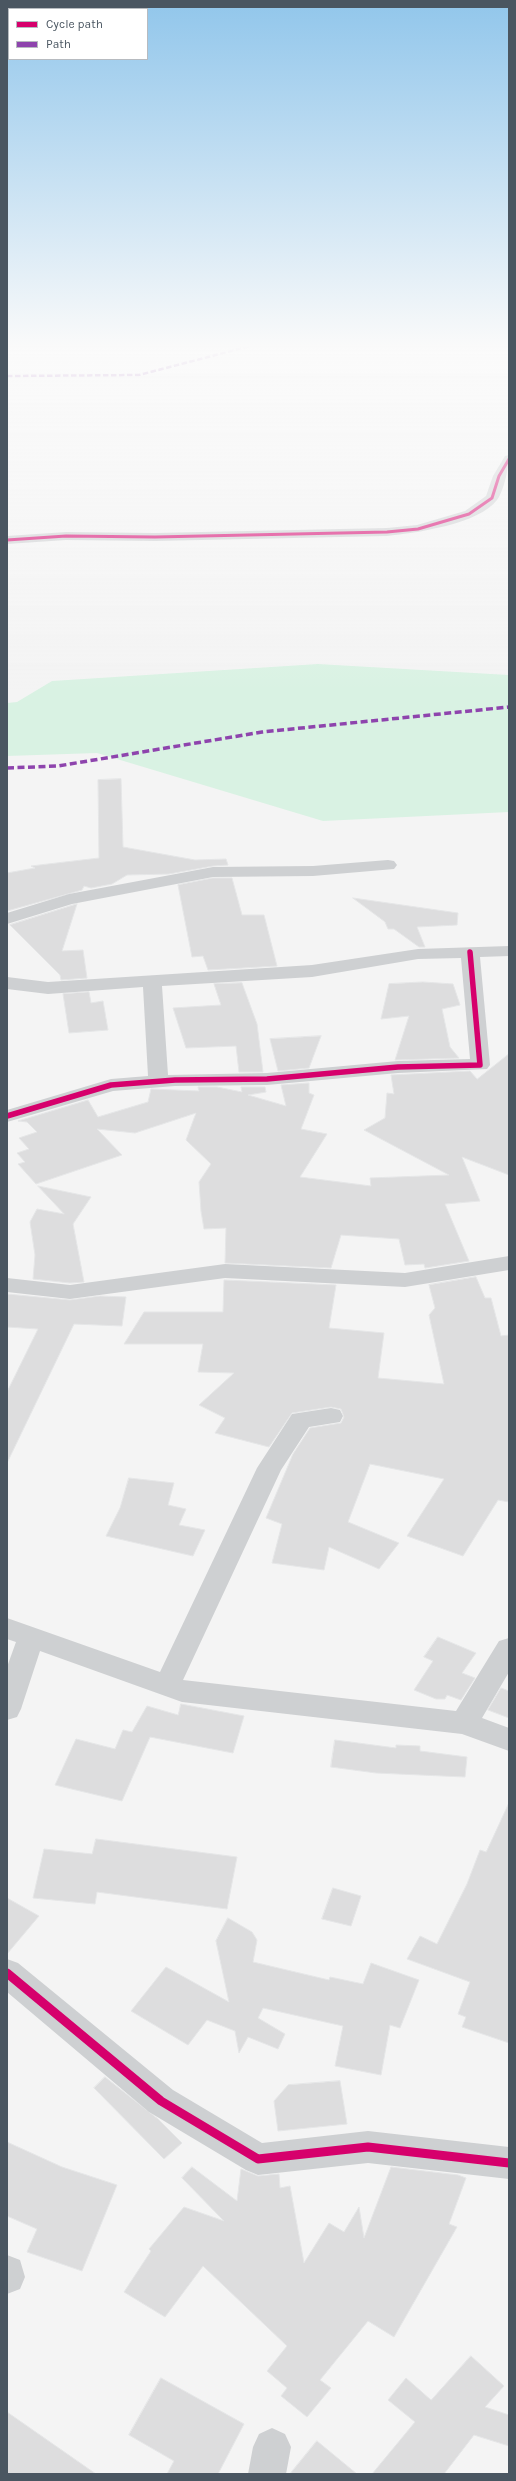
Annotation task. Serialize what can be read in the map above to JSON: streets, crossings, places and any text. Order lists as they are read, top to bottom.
{
  "legend": ["Cycle path", "Path"]
}
